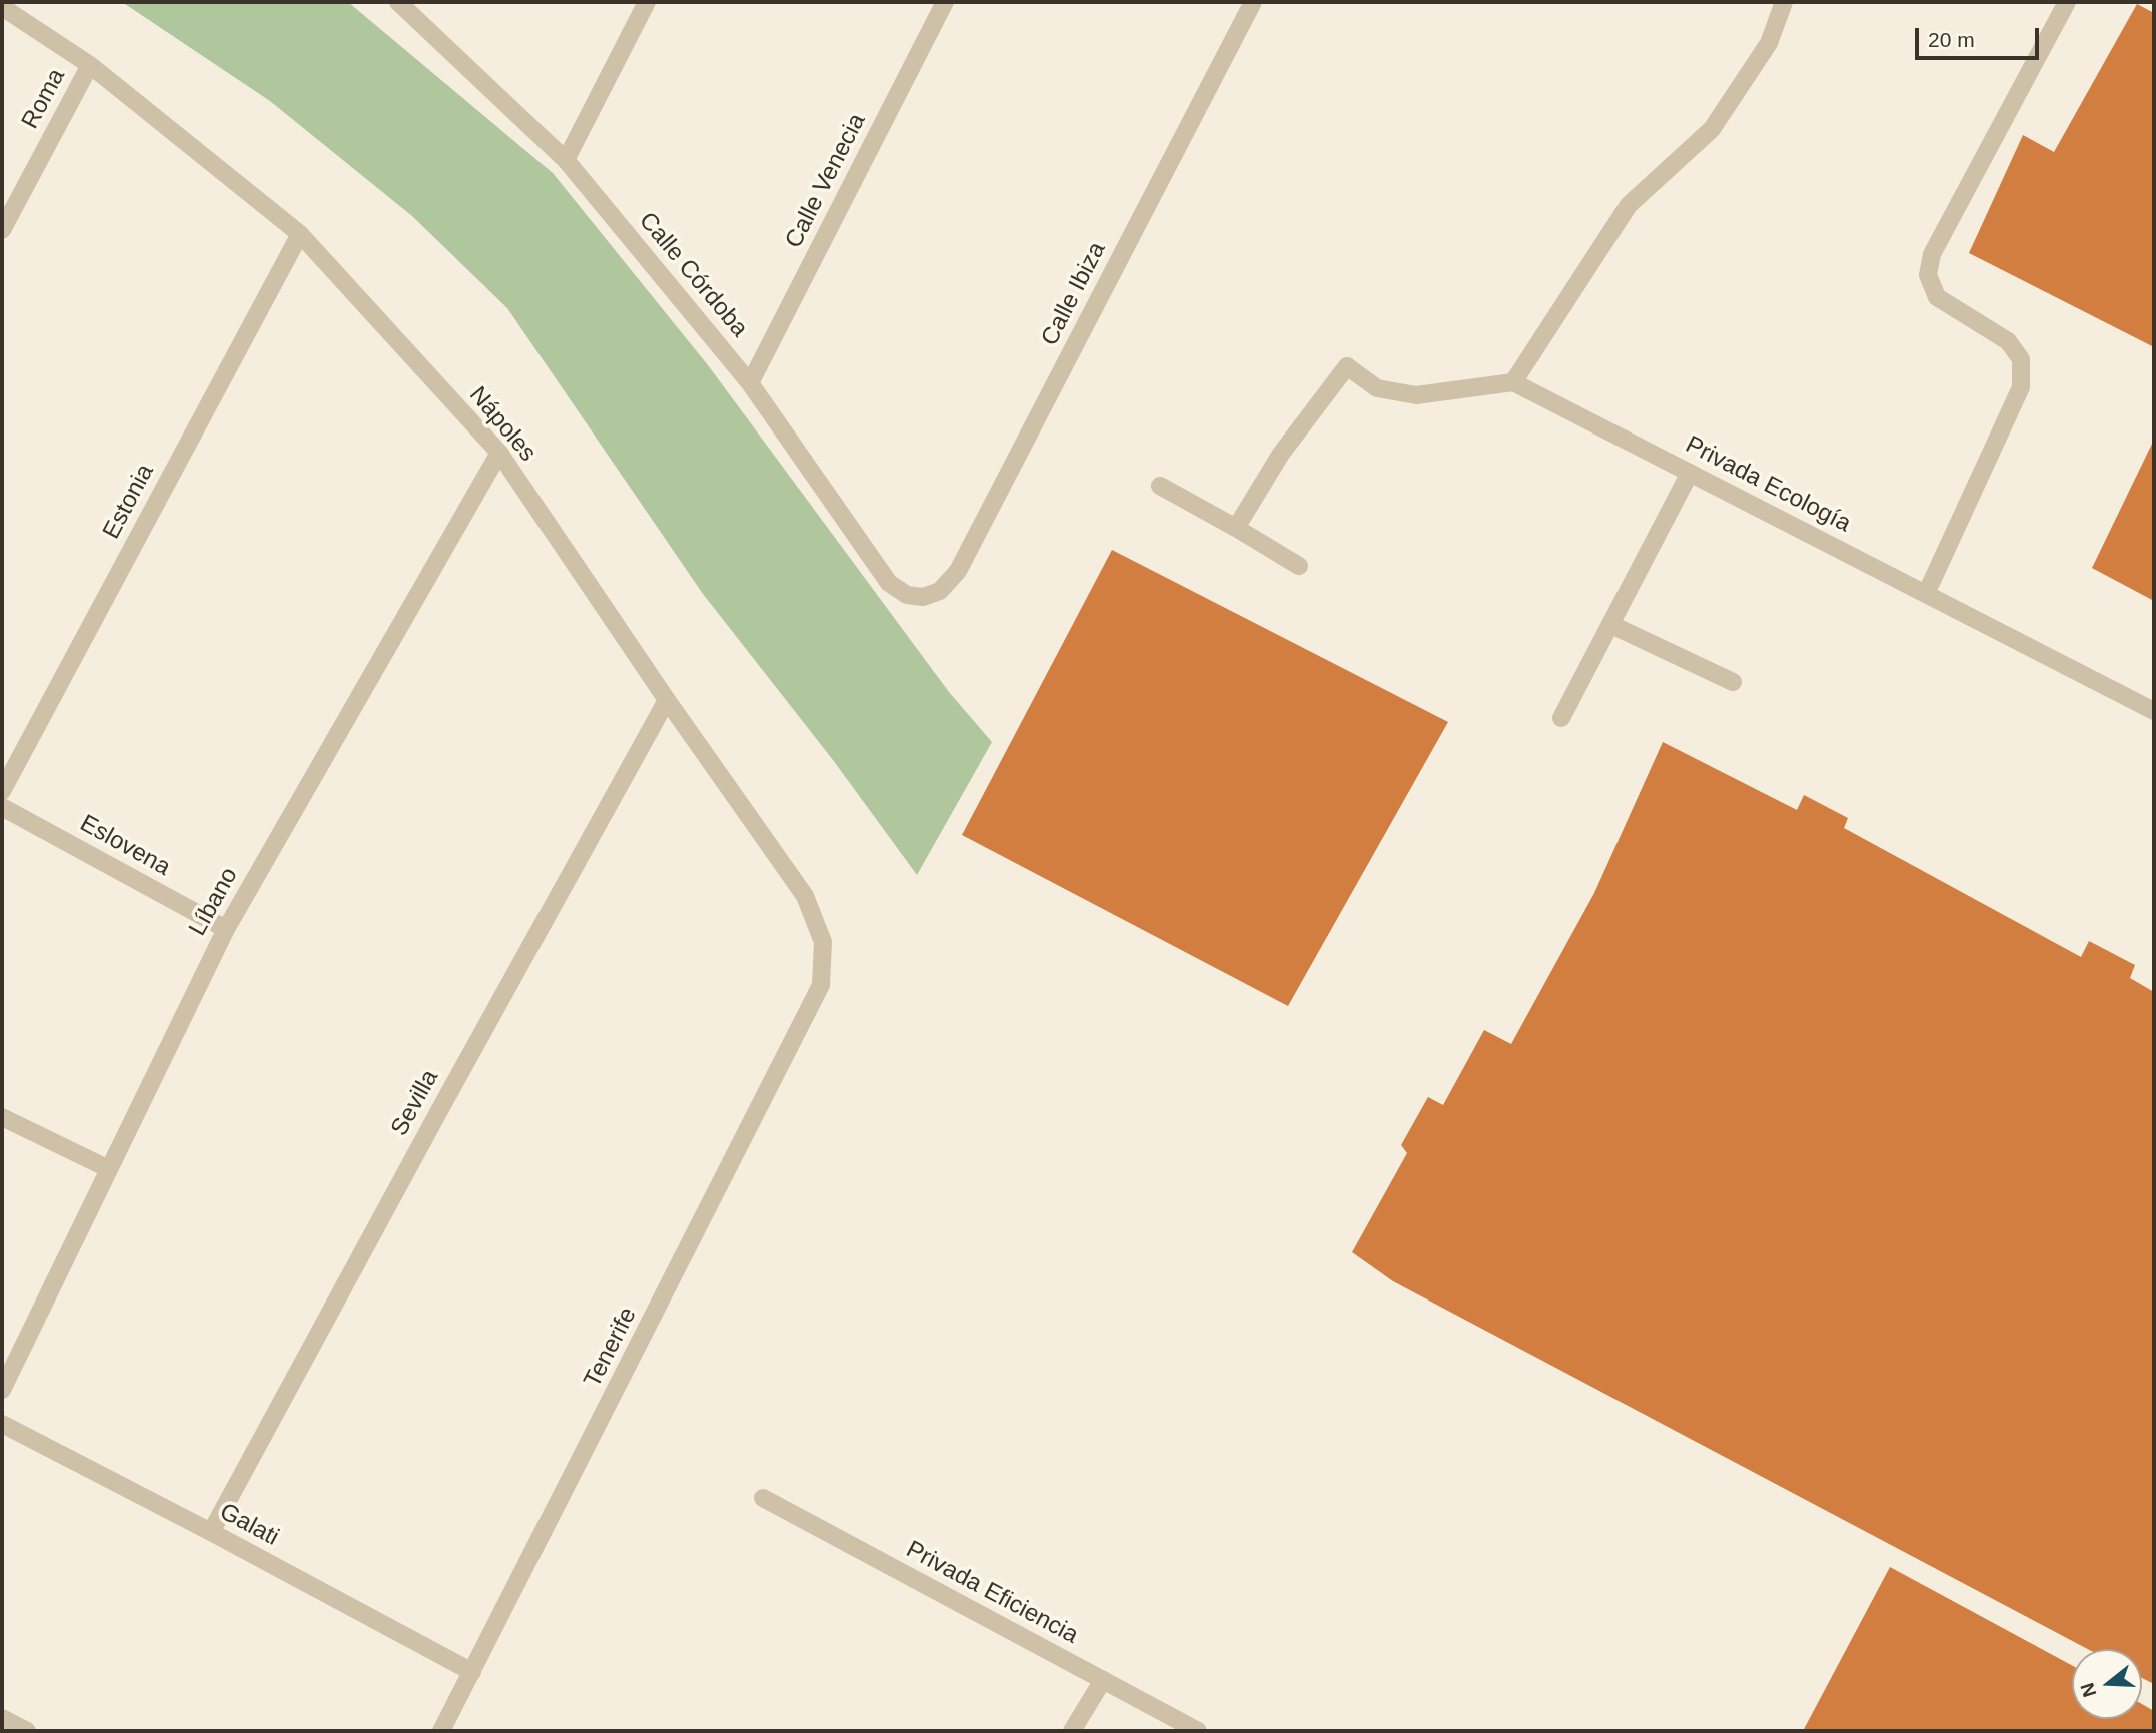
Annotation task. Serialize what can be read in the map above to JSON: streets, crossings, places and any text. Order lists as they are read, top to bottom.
{
  "streets": {
    "street": [
      "Roma",
      "Calle Venecia",
      "Calle Córdoba",
      "Calle Ibiza",
      "Nápoles",
      "Privada Ecología",
      "Estonia",
      "Eslovena",
      "Líbano",
      "Sevilla",
      "Tenerife",
      "Galati",
      "Privada Eficiencia"
    ]
  },
  "crossings": [
    ["Roma", "Nápoles"],
    ["Calle Venecia", "Calle Córdoba"],
    ["Calle Córdoba", "Calle Ibiza"],
    ["Nápoles", "Estonia"],
    ["Nápoles", "Líbano"],
    ["Nápoles", "Sevilla"],
    ["Nápoles", "Tenerife"],
    ["Eslovena", "Líbano"],
    ["Sevilla", "Galati"],
    ["Tenerife", "Galati"]
  ],
  "scale_bar": "20 m",
  "north": "left"
}
